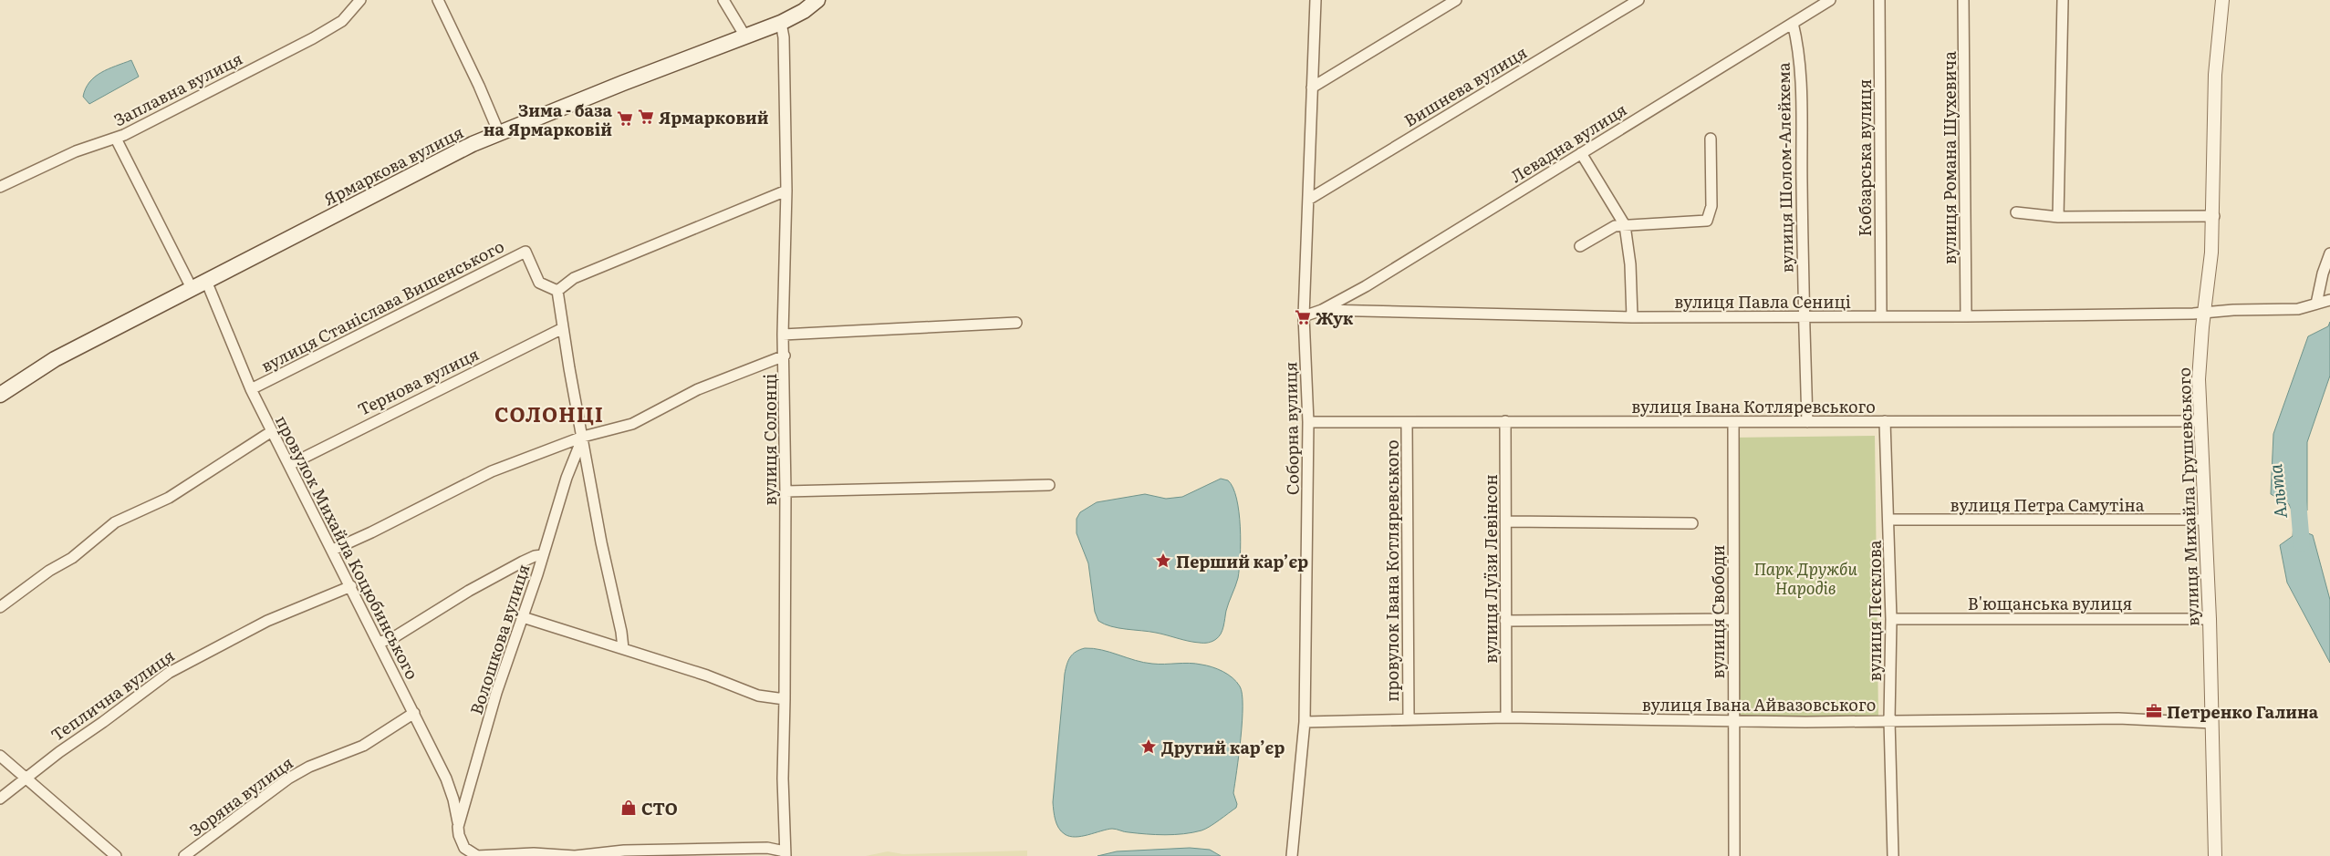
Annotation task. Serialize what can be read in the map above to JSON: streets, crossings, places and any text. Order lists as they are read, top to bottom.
{
  "streets": {
    "main road": ["Ярмаркова вулиця"],
    "street": [
      "Вишнева вулиця",
      "Заплавна вулиця",
      "Левадна вулиця",
      "Кобзарська вулиця",
      "вулиця Романа Шухевича",
      "вулиця Шолом-Алейхема",
      "вулиця Павла Сениці",
      "вулиця Станіслава Вишенського",
      "Тернова вулиця",
      "вулиця Івана Котляревського",
      "Соборна вулиця",
      "вулиця Солонці",
      "вулиця Михайла Грушевського",
      "вулиця Петра Самутіна",
      "провулок Михайла Коцюбинського",
      "вулиця Луїзи Левінсон",
      "провулок Івана Котляревського",
      "В'ющанська вулиця",
      "вулиця Пєсклова",
      "вулиця Свободи",
      "Волошкова вулиця",
      "Теплична вулиця",
      "вулиця Івана Айвазовського",
      "Зоряна вулиця"
    ]
  },
  "crossings": [
    ["Вишнева вулиця", "Соборна вулиця"],
    ["Левадна вулиця", "вулиця Шолом-Алейхема"],
    ["Левадна вулиця", "вулиця Павла Сениці"],
    ["Кобзарська вулиця", "вулиця Павла Сениці"],
    ["вулиця Романа Шухевича", "вулиця Павла Сениці"],
    ["Ярмаркова вулиця", "вулиця Солонці"],
    ["Ярмаркова вулиця", "провулок Михайла Коцюбинського"],
    ["вулиця Шолом-Алейхема", "вулиця Павла Сениці"],
    ["вулиця Шолом-Алейхема", "вулиця Івана Котляревського"],
    ["вулиця Павла Сениці", "вулиця Михайла Грушевського"],
    ["вулиця Станіслава Вишенського", "провулок Михайла Коцюбинського"],
    ["Тернова вулиця", "провулок Михайла Коцюбинського"],
    ["вулиця Івана Котляревського", "Соборна вулиця"],
    ["вулиця Івана Котляревського", "вулиця Михайла Грушевського"],
    ["вулиця Івана Котляревського", "вулиця Луїзи Левінсон"],
    ["вулиця Івана Котляревського", "провулок Івана Котляревського"],
    ["вулиця Івана Котляревського", "вулиця Пєсклова"],
    ["вулиця Івана Котляревського", "вулиця Свободи"],
    ["Соборна вулиця", "вулиця Івана Айвазовського"],
    ["вулиця Солонці", "провулок Михайла Коцюбинського"],
    ["вулиця Михайла Грушевського", "вулиця Петра Самутіна"],
    ["вулиця Михайла Грушевського", "В'ющанська вулиця"],
    ["вулиця Михайла Грушевського", "вулиця Івана Айвазовського"],
    ["вулиця Петра Самутіна", "вулиця Пєсклова"],
    ["провулок Михайла Коцюбинського", "Волошкова вулиця"],
    ["провулок Михайла Коцюбинського", "Теплична вулиця"],
    ["провулок Михайла Коцюбинського", "Зоряна вулиця"],
    ["вулиця Луїзи Левінсон", "вулиця Івана Айвазовського"],
    ["провулок Івана Котляревського", "вулиця Івана Айвазовського"],
    ["В'ющанська вулиця", "вулиця Пєсклова"],
    ["вулиця Пєсклова", "вулиця Івана Айвазовського"],
    ["вулиця Свободи", "вулиця Івана Айвазовського"]
  ],
  "districts": ["СОЛОНЦІ"],
  "water": ["Альта"],
  "parks": ["Парк Дружби Народів"],
  "places": {
    "supermarket": ["Ярмарковий", "Зима - база на Ярмарковій", "Жук"],
    "place": ["Перший кар’єр", "Другий кар’єр"],
    "office": ["Петренко Галина"],
    "shop": ["СТО"]
  }
}
